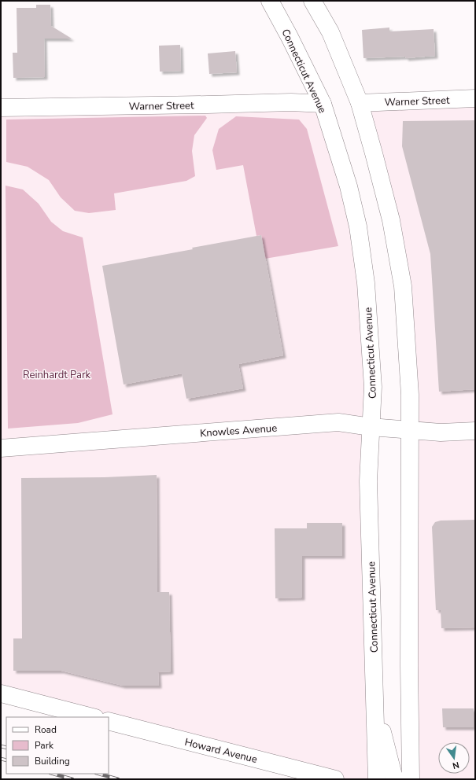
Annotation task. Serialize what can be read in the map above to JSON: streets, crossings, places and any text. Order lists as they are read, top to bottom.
{
  "streets": {
    "main road": [
      "Connecticut Avenue",
      "Warner Street",
      "Knowles Avenue",
      "Howard Avenue"
    ]
  },
  "crossings": [
    ["Connecticut Avenue", "Warner Street"],
    ["Connecticut Avenue", "Knowles Avenue"]
  ],
  "parks": ["Reinhardt Park"],
  "legend": ["Road", "Park", "Building"],
  "north": "bottom"
}
